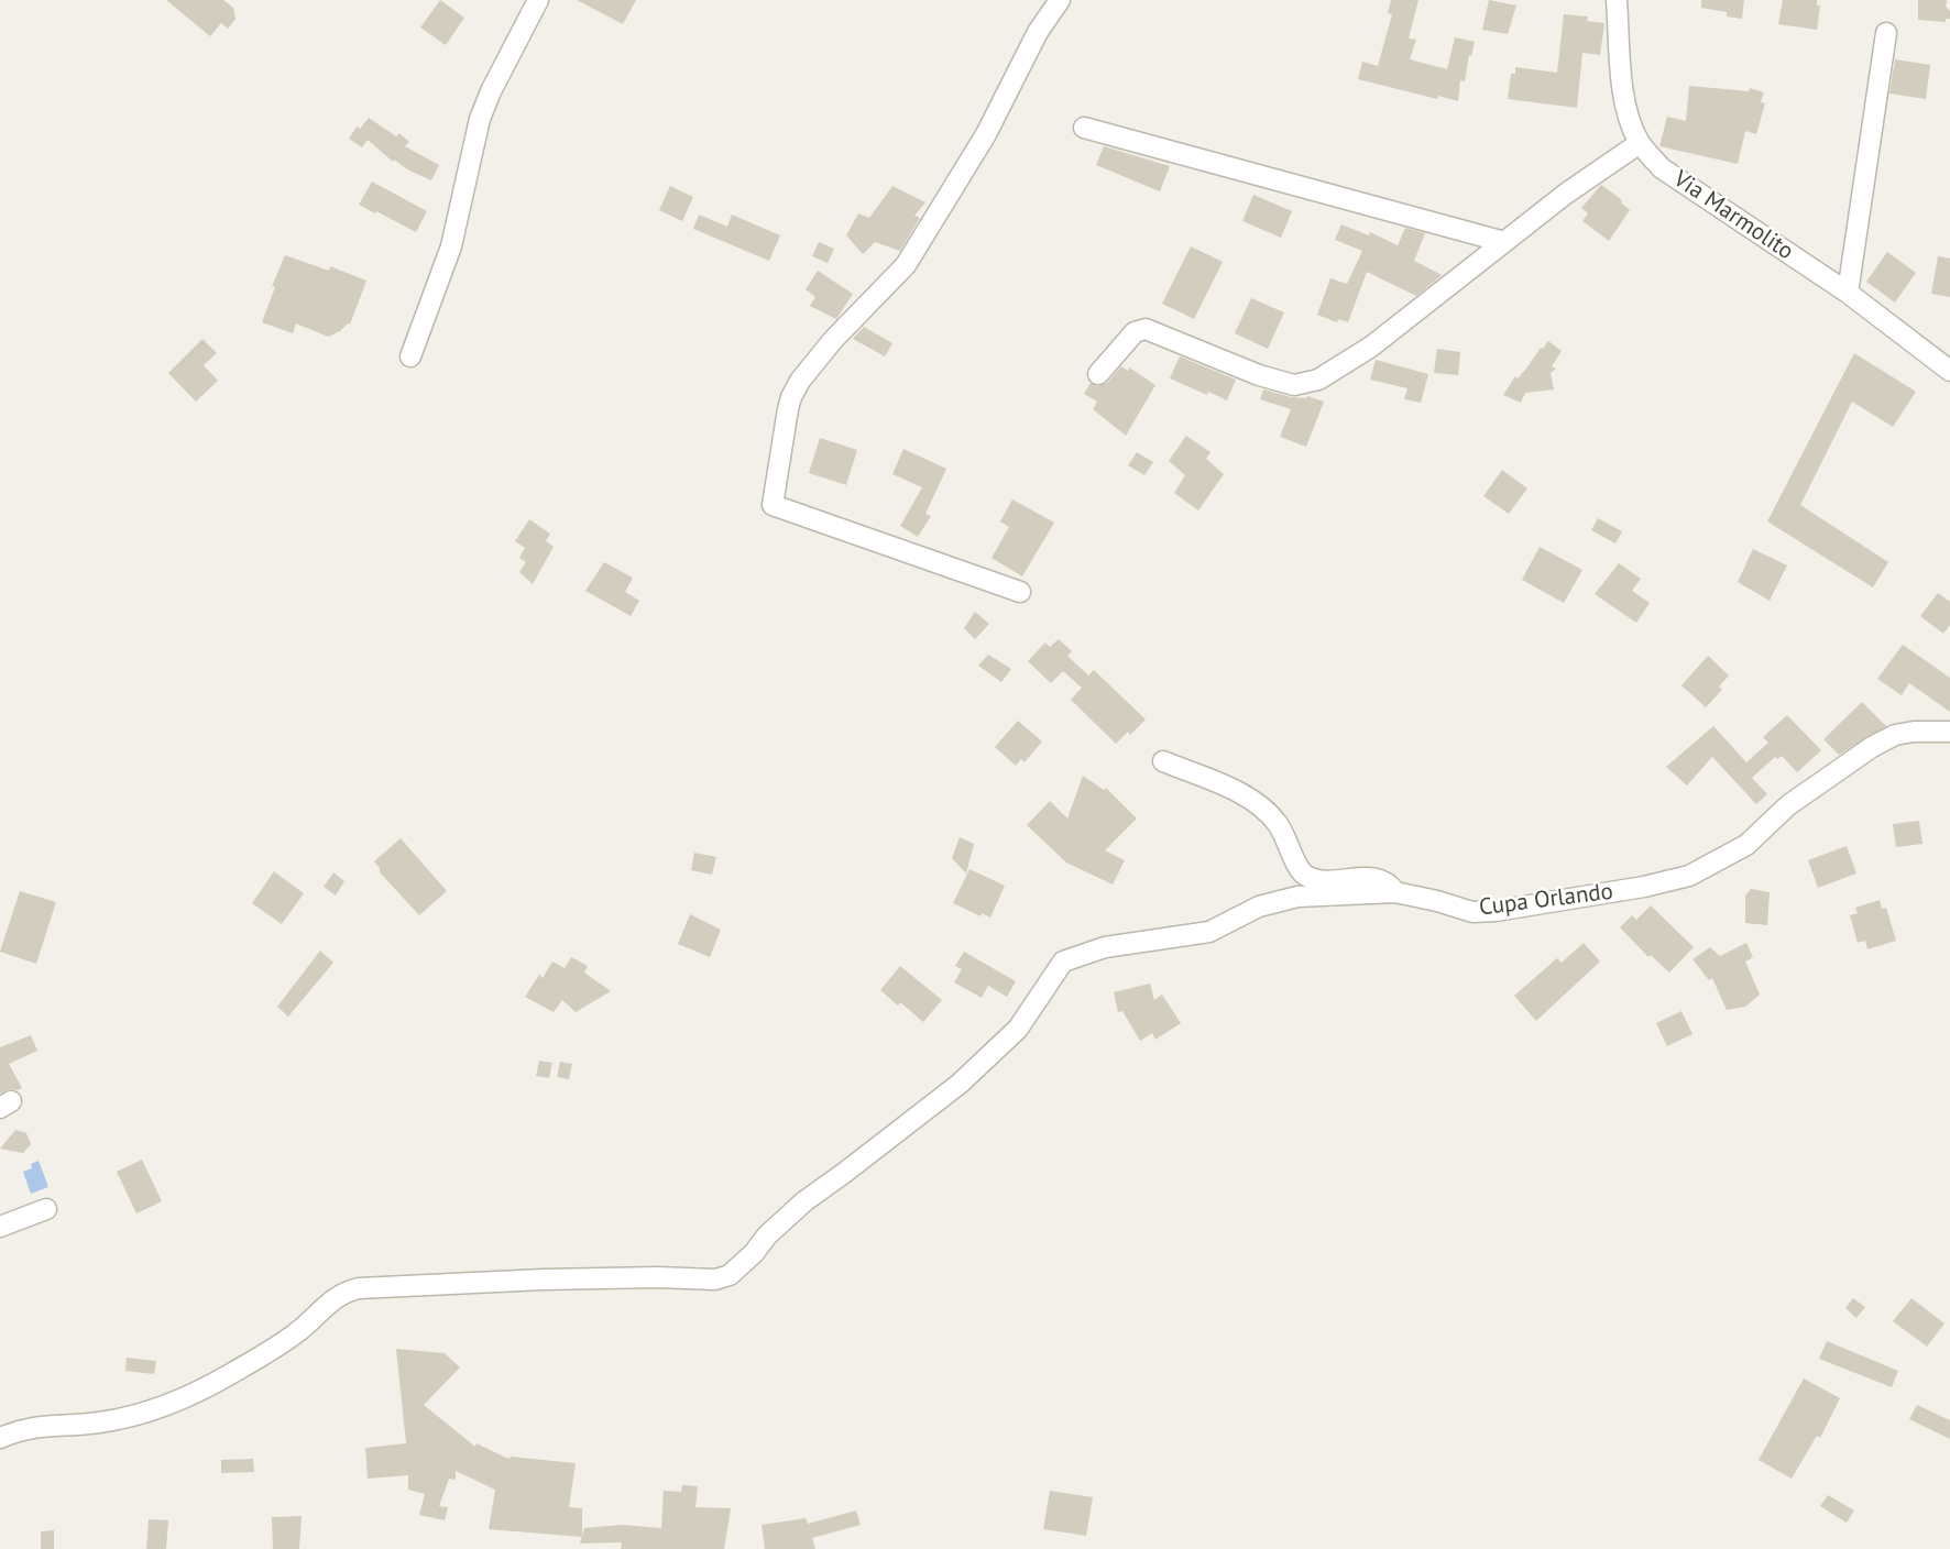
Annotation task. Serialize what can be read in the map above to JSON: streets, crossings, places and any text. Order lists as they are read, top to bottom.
{
  "streets": {
    "street": ["Via Marmolito", "Cupa Orlando"]
  }
}
